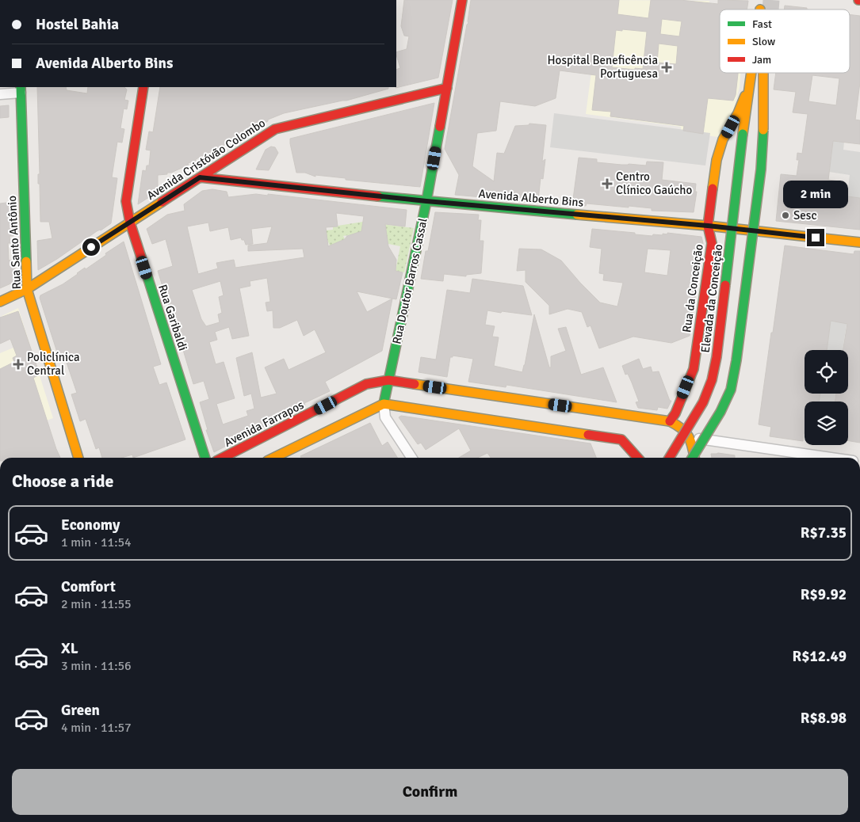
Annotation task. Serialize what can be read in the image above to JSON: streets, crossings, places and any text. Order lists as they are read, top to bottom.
{
  "streets": {
    "main road": [
      "Avenida Cristóvão Colombo",
      "Avenida Alberto Bins",
      "Rua Santo Antônio",
      "Rua Doutor Barros Cassal",
      "Rua da Conceição",
      "Elevada da Conceição",
      "Rua Garibaldi",
      "Avenida Farrapos"
    ]
  },
  "crossings": [
    ["Avenida Cristóvão Colombo", "Avenida Alberto Bins"],
    ["Avenida Cristóvão Colombo", "Rua Santo Antônio"],
    ["Avenida Cristóvão Colombo", "Rua Doutor Barros Cassal"],
    ["Avenida Cristóvão Colombo", "Rua Garibaldi"],
    ["Avenida Alberto Bins", "Rua Doutor Barros Cassal"],
    ["Avenida Alberto Bins", "Rua da Conceição"],
    ["Rua Doutor Barros Cassal", "Avenida Farrapos"],
    ["Rua da Conceição", "Elevada da Conceição"],
    ["Rua da Conceição", "Avenida Farrapos"]
  ],
  "places": {
    "health": ["Hospital Beneficência Portuguesa", "Centro Clínico Gaúcho", "Policlínica Central"],
    "other": ["Sesc"]
  },
  "legend": ["Fast", "Slow", "Jam"],
  "page": {
    "banner": ["Hostel Bahia", "Avenida Alberto Bins"],
    "bubble": "2 min",
    "heading": "Choose a ride",
    "list": [
      {
        "name": "Economy",
        "note": "1 min · 11:54",
        "value": "R$7.35"
      },
      {
        "name": "Comfort",
        "note": "2 min · 11:55",
        "value": "R$9.92"
      },
      {
        "name": "XL",
        "note": "3 min · 11:56",
        "value": "R$12.49"
      },
      {
        "name": "Green",
        "note": "4 min · 11:57",
        "value": "R$8.98"
      }
    ],
    "buttons": "Confirm"
  }
}
